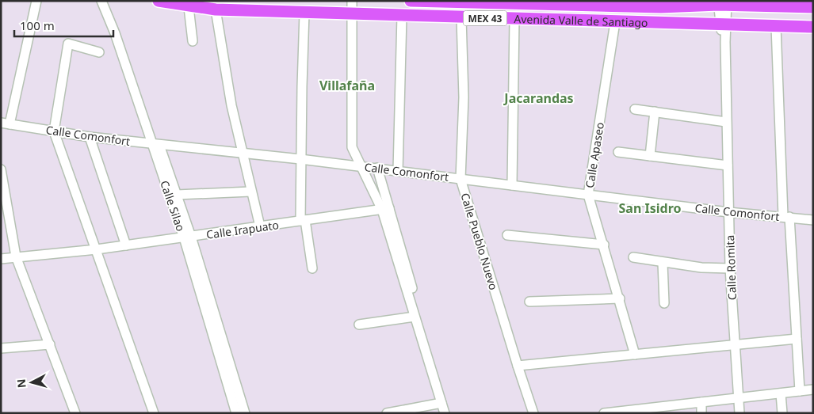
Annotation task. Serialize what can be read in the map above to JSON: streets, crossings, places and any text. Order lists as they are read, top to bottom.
{
  "streets": {
    "main road": ["MEX 43", "Avenida Valle de Santiago"],
    "street": [
      "Calle Comonfort",
      "Calle Apaseo",
      "Calle Silao",
      "Calle Irapuato",
      "Calle Pueblo Nuevo",
      "Calle Romita"
    ]
  },
  "crossings": [
    ["Avenida Valle de Santiago", "Calle Apaseo"],
    ["Avenida Valle de Santiago", "Calle Pueblo Nuevo"],
    ["Avenida Valle de Santiago", "Calle Romita"],
    ["Calle Comonfort", "Calle Apaseo"],
    ["Calle Comonfort", "Calle Silao"],
    ["Calle Comonfort", "Calle Pueblo Nuevo"],
    ["Calle Comonfort", "Calle Romita"],
    ["Calle Silao", "Calle Irapuato"]
  ],
  "districts": ["Villafaña", "Jacarandas", "San Isidro"],
  "scale_bar": "100 m",
  "north": "left"
}
